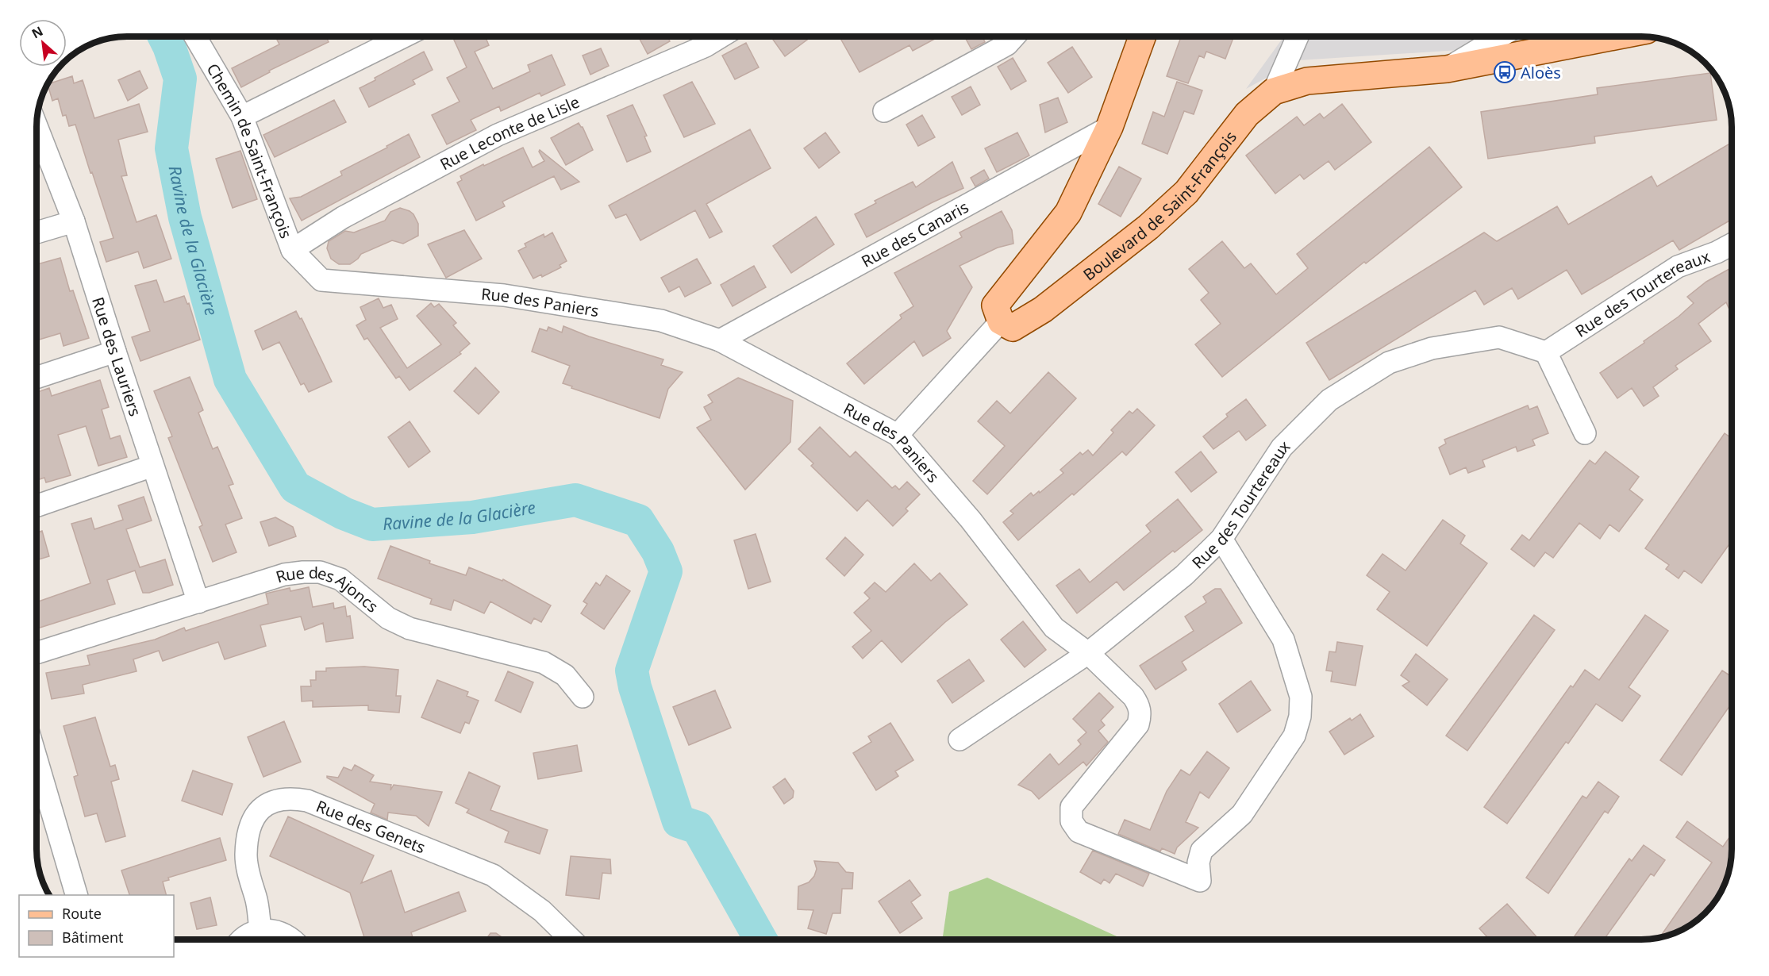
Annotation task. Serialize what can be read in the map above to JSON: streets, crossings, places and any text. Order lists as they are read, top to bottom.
{
  "streets": {
    "main road": ["Boulevard de Saint-François"],
    "street": [
      "Rue Leconte de Lisle",
      "Chemin de Saint-François",
      "Rue des Canaris",
      "Rue des Tourtereaux",
      "Rue des Paniers",
      "Rue des Lauriers",
      "Rue des Ajoncs",
      "Rue des Genets"
    ]
  },
  "crossings": [
    ["Rue Leconte de Lisle", "Chemin de Saint-François"],
    ["Rue Leconte de Lisle", "Rue des Paniers"],
    ["Chemin de Saint-François", "Rue des Paniers"],
    ["Rue des Canaris", "Rue des Paniers"],
    ["Rue des Tourtereaux", "Rue des Paniers"],
    ["Rue des Lauriers", "Rue des Ajoncs"]
  ],
  "water": ["Ravine de la Glacière"],
  "places": {
    "bus stop": ["Aloès"]
  },
  "legend": ["Route", "Bâtiment"],
  "north": "top left"
}
